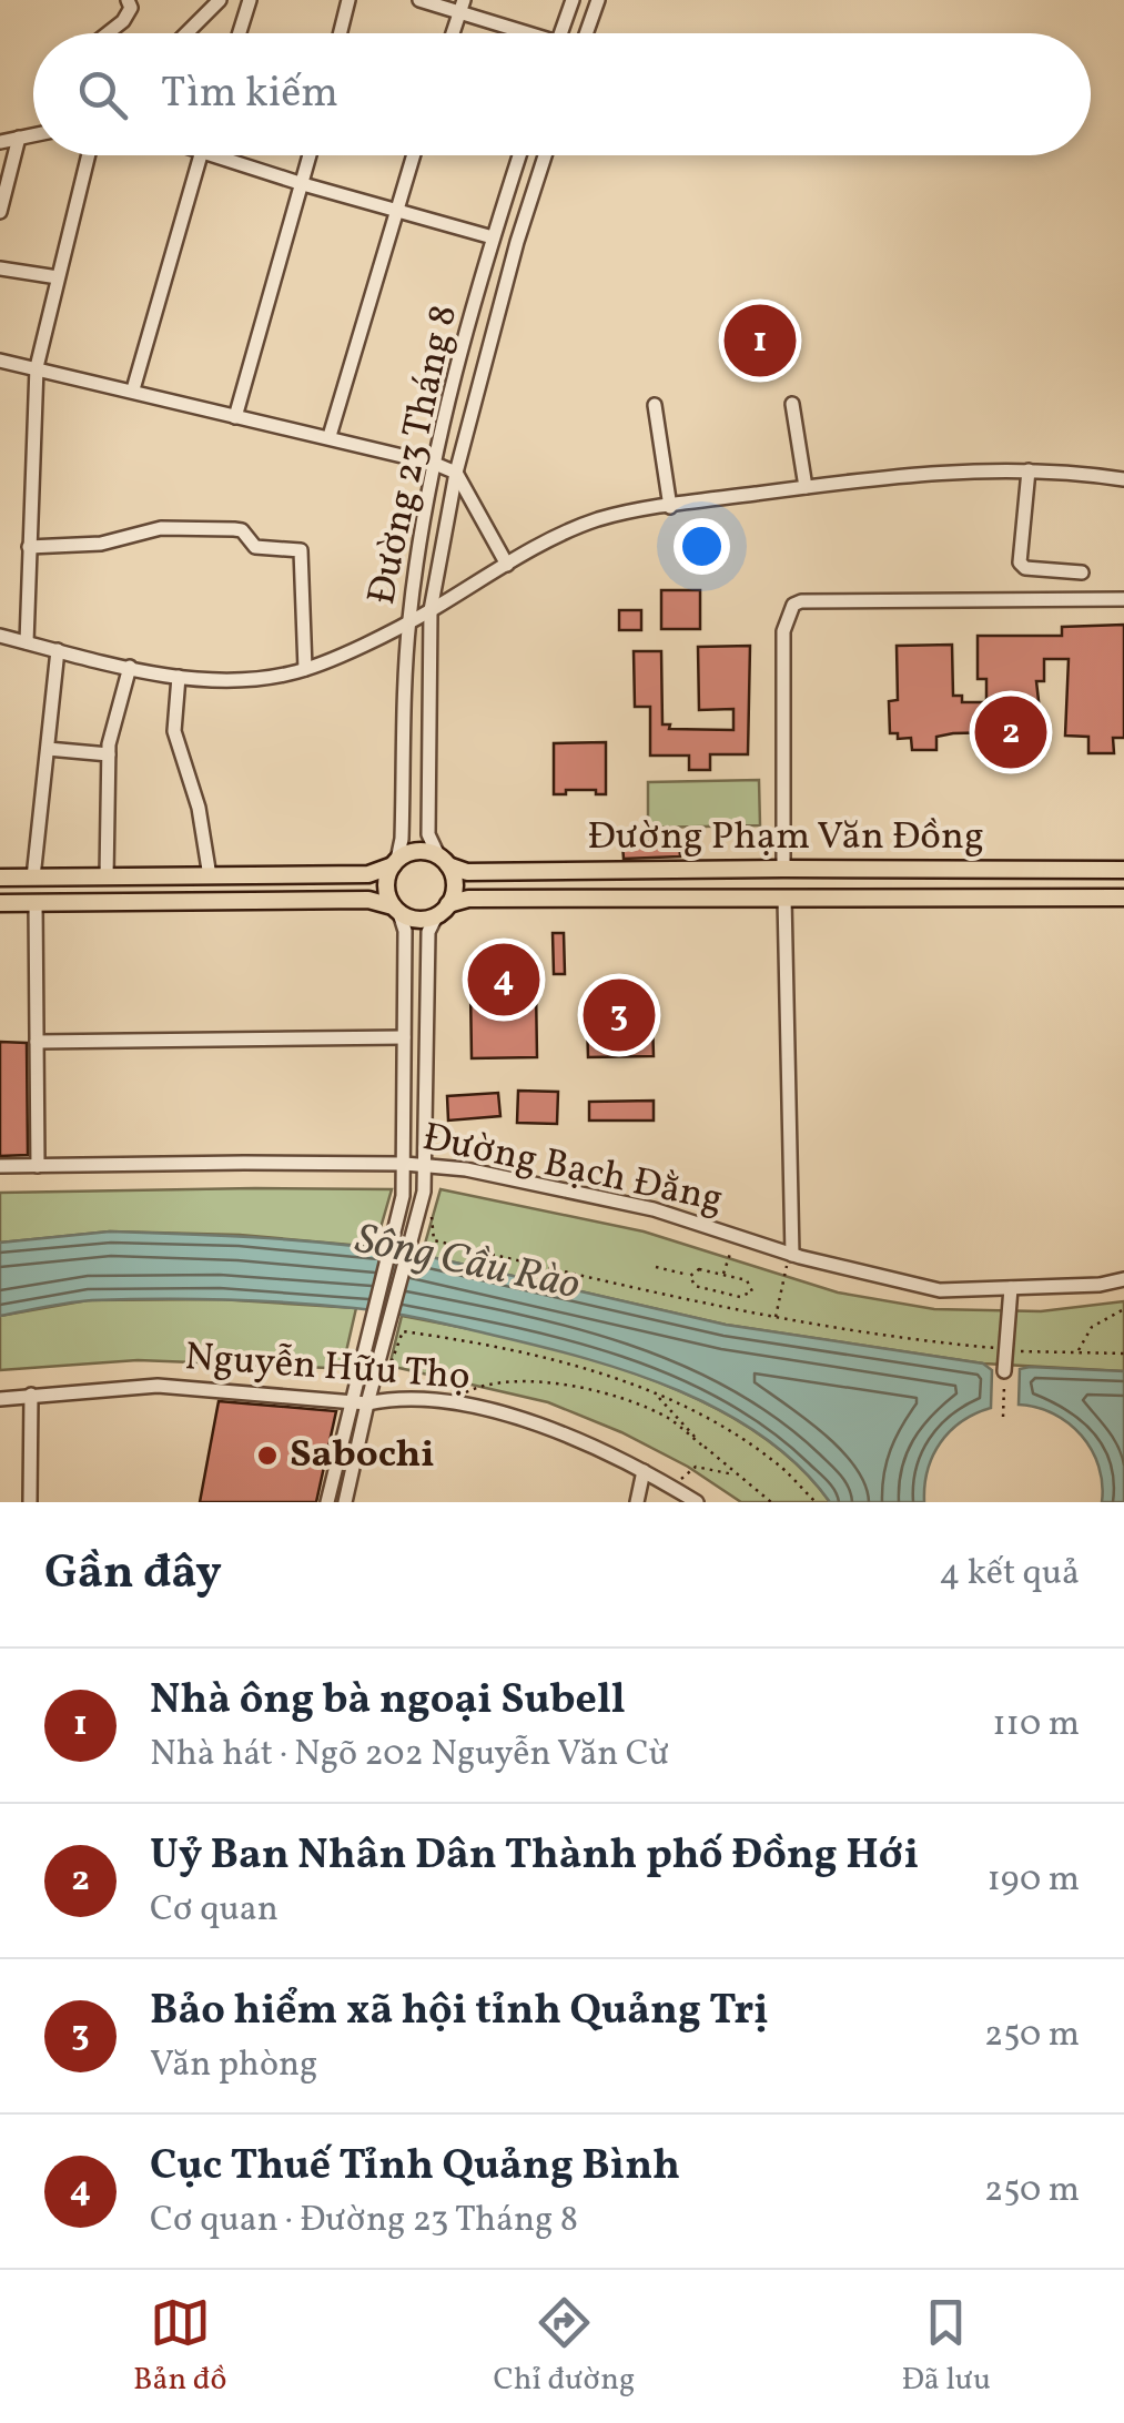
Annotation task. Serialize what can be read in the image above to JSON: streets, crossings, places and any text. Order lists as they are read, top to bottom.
{
  "streets": {
    "main road": ["Đường Phạm Văn Đồng"],
    "street": ["Đường 23 Tháng 8", "Đường Bạch Đằng", "Nguyễn Hữu Thọ"]
  },
  "crossings": [
    ["Đường 23 Tháng 8", "Đường Phạm Văn Đồng"]
  ],
  "water": ["Sông Cầu Rào"],
  "places": ["Sabochi"],
  "page": {
    "search": "Tìm kiếm",
    "pins": [
      "1",
      "2",
      "4",
      "3"
    ],
    "heading": ["Gần đây", "4 kết quả"],
    "list": [
      {
        "mark": "1",
        "name": "Nhà ông bà ngoại Subell",
        "note": "Nhà hát · Ngõ 202 Nguyễn Văn Cừ",
        "value": "110 m"
      },
      {
        "mark": "2",
        "name": "Uỷ Ban Nhân Dân Thành phố Đồng Hới",
        "note": "Cơ quan",
        "value": "190 m"
      },
      {
        "mark": "3",
        "name": "Bảo hiểm xã hội tỉnh Quảng Trị",
        "note": "Văn phòng",
        "value": "250 m"
      },
      {
        "mark": "4",
        "name": "Cục Thuế Tỉnh Quảng Bình",
        "note": "Cơ quan · Đường 23 Tháng 8",
        "value": "250 m"
      }
    ],
    "nav": ["Bản đồ", "Chỉ đường", "Đã lưu"]
  }
}
